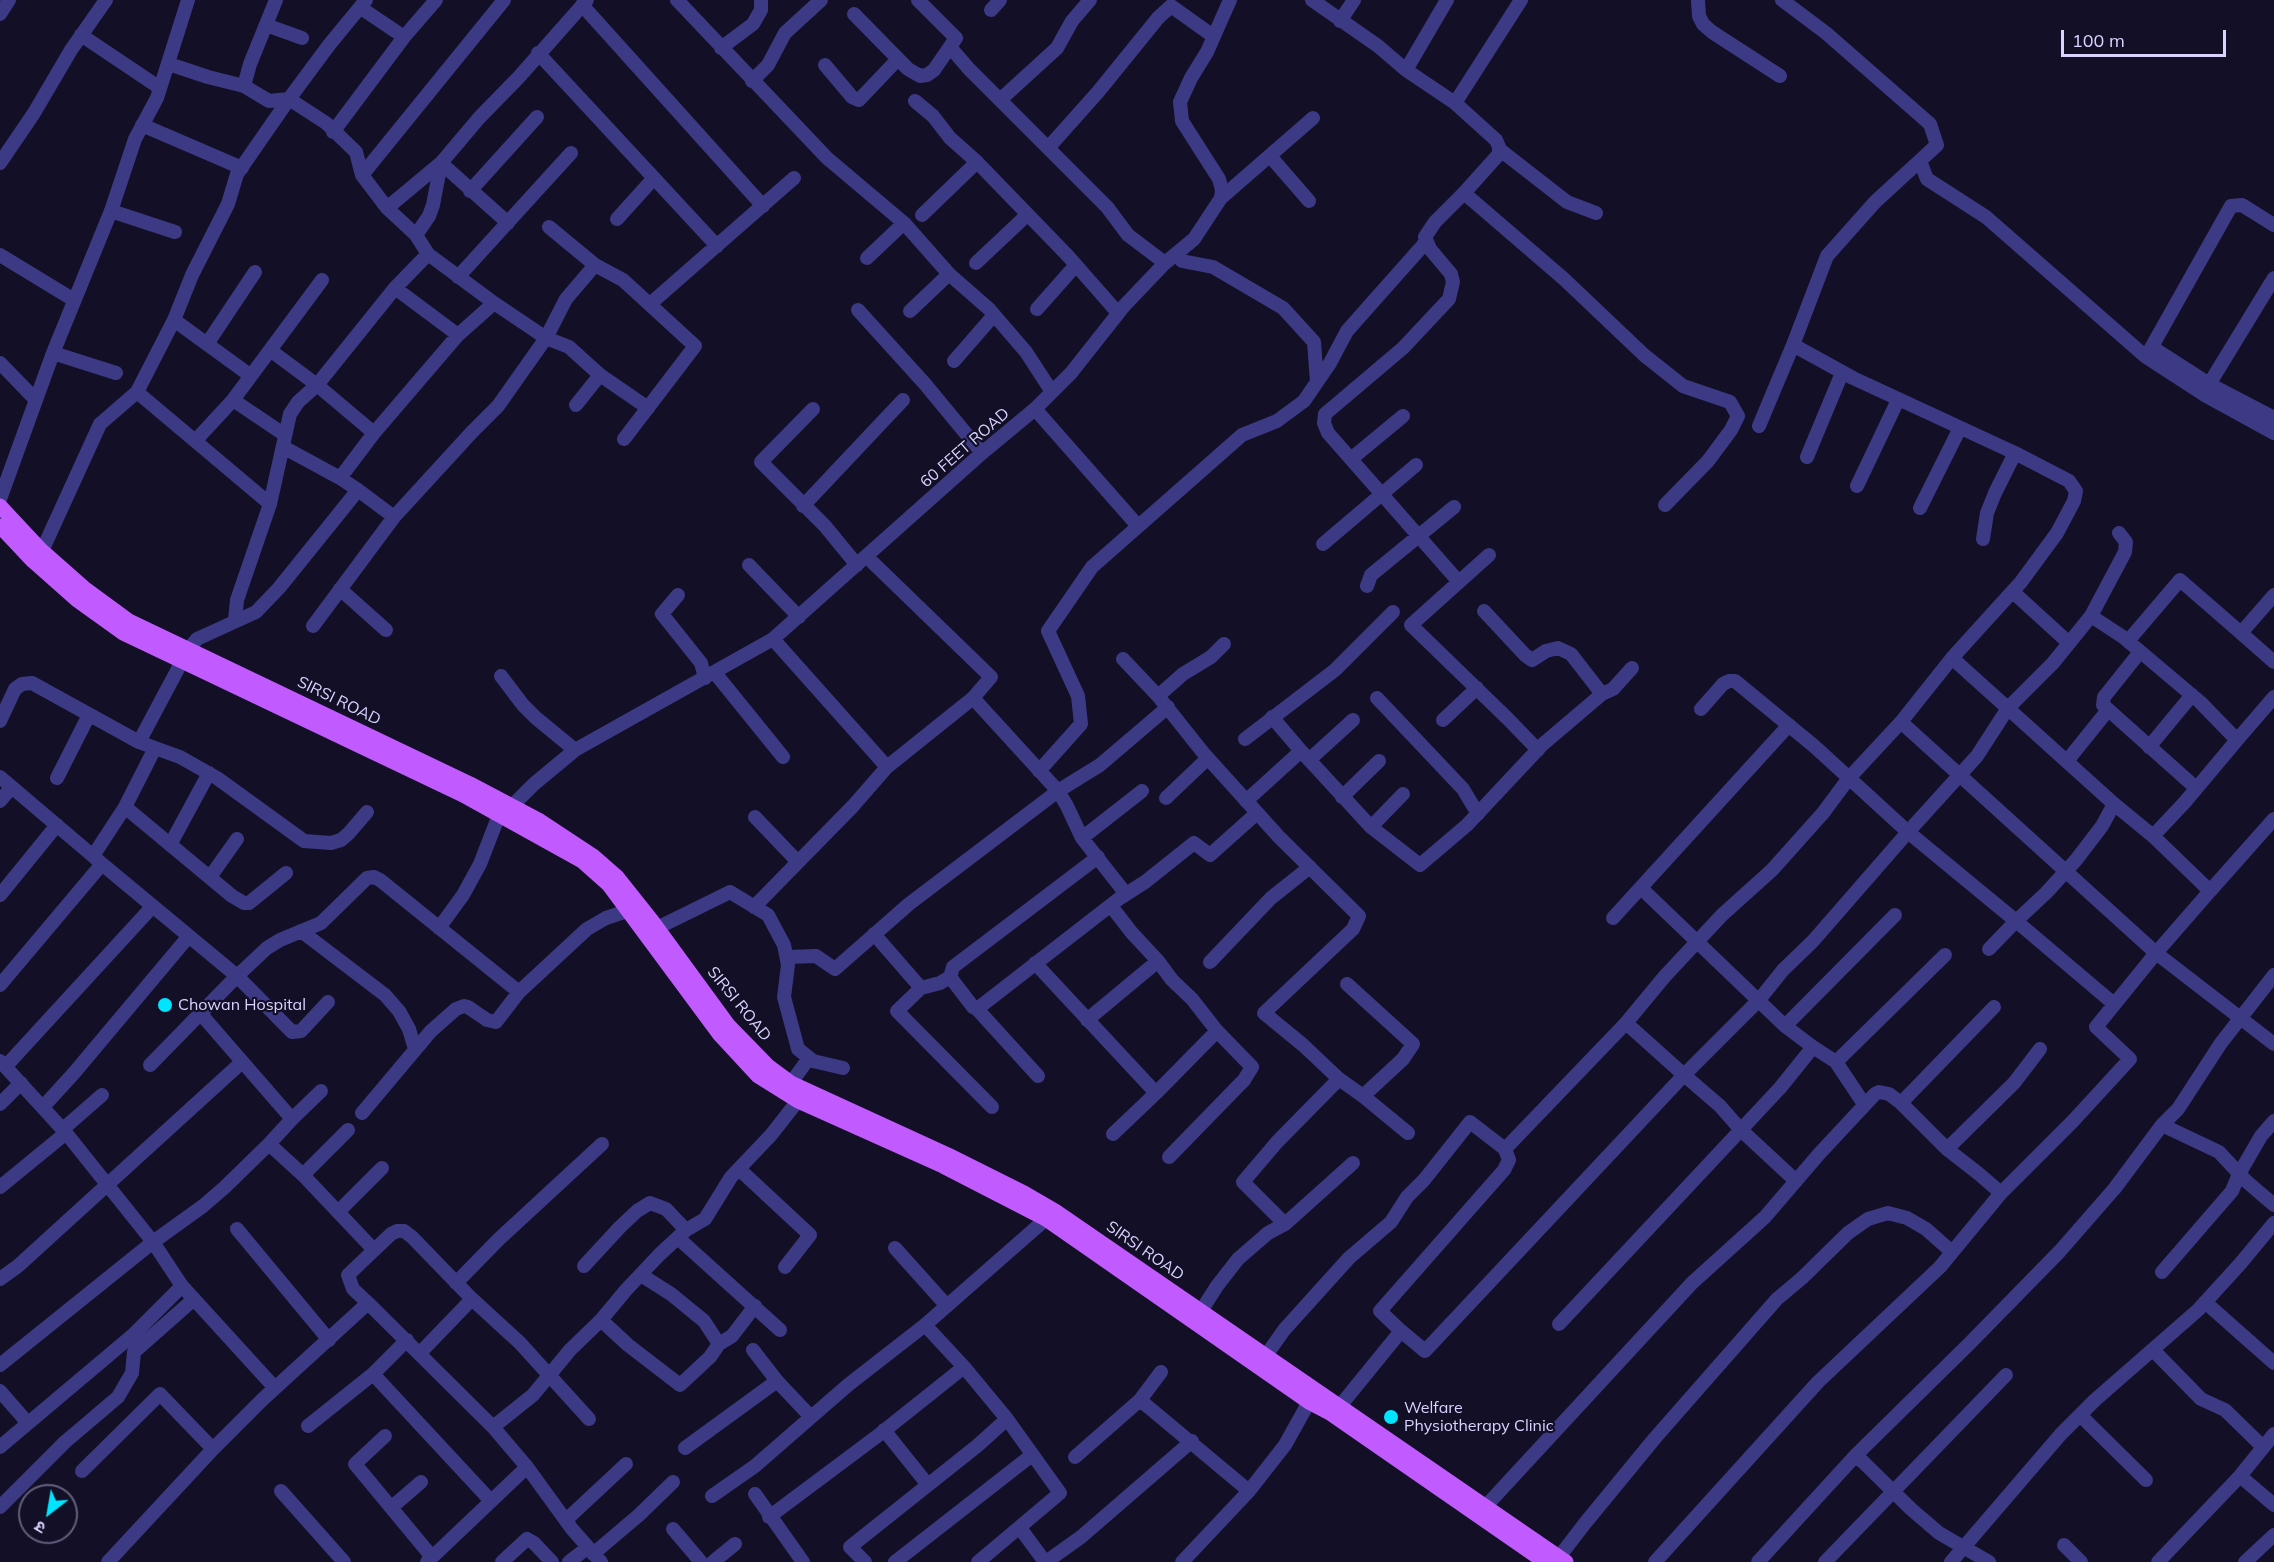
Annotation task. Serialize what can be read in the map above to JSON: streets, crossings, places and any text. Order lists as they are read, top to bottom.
{
  "streets": {
    "main road": ["SIRSI ROAD"],
    "street": ["60 FEET ROAD"]
  },
  "crossings": [
    ["60 FEET ROAD", "SIRSI ROAD"]
  ],
  "places": ["Chowan Hospital", "Welfare Physiotherapy Clinic"],
  "scale_bar": "100 m",
  "north": "bottom left"
}
